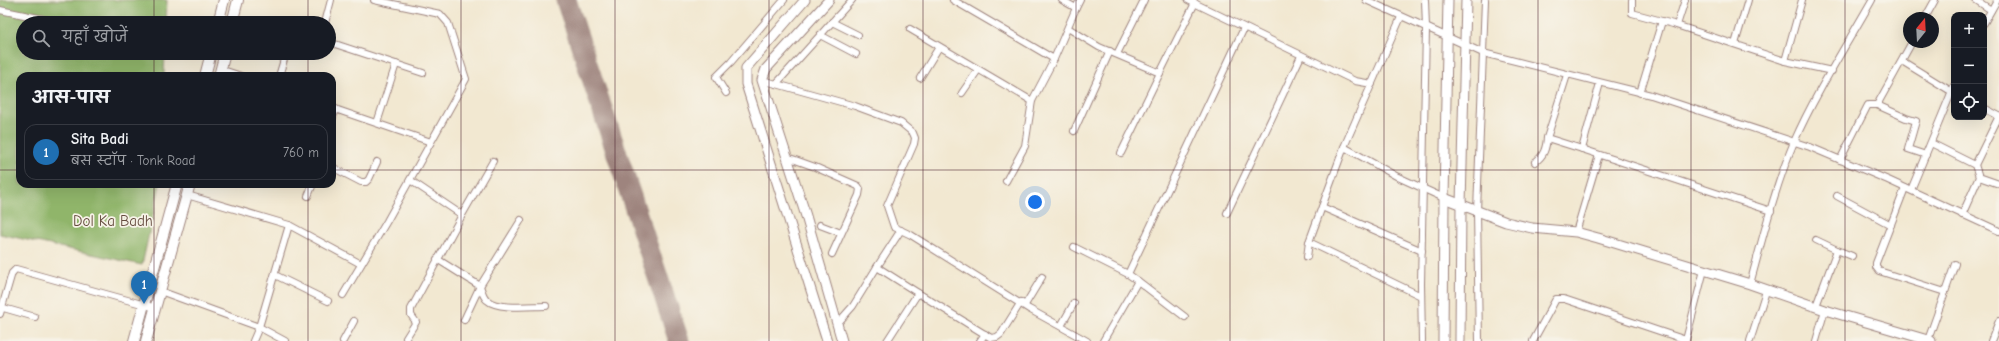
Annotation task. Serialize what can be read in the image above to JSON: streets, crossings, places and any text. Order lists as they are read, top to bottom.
{
  "parks": ["Dol Ka Badh"],
  "north": "top",
  "page": {
    "map_buttons": ["+", "−"],
    "search": "यहाँ खोजें",
    "heading": "आस-पास",
    "list": [
      {
        "mark": "1",
        "name": "Sita Badi",
        "note": "बस स्टॉप · Tonk Road",
        "value": "760 m"
      }
    ],
    "pins": "1"
  }
}
